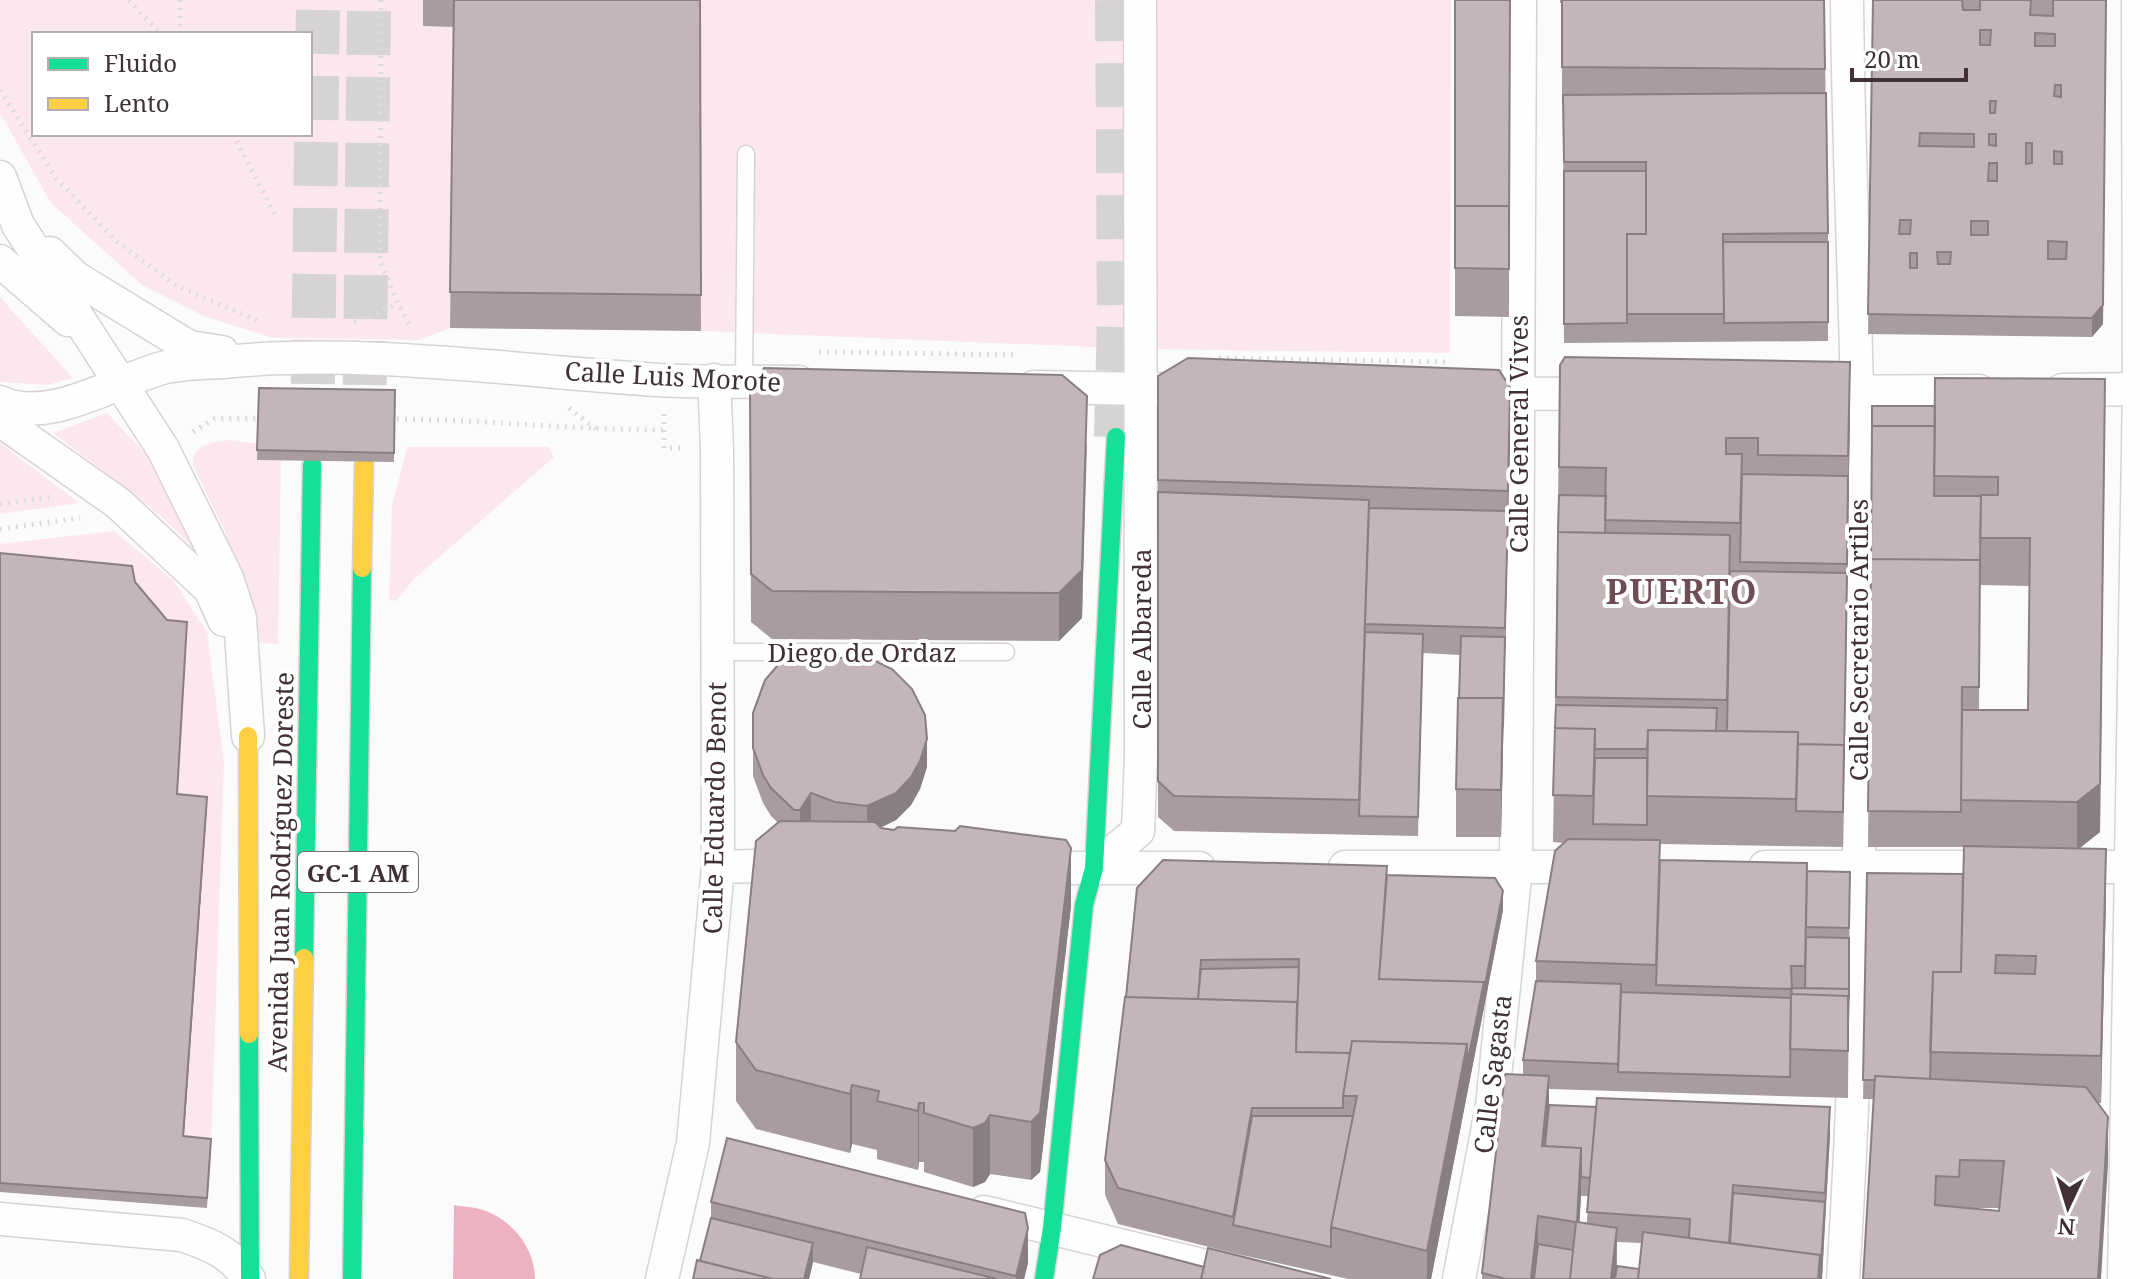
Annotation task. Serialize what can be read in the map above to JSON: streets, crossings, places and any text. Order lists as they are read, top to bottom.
{
  "streets": {
    "main road": ["Calle Albareda", "Avenida Juan Rodríguez Doreste", "GC-1 AM"],
    "street": [
      "Calle Luis Morote",
      "Calle General Vives",
      "Calle Secretario Artiles",
      "Calle Eduardo Benot",
      "Calle Sagasta"
    ],
    "lane": ["Diego de Ordaz"]
  },
  "crossings": [
    ["Calle Luis Morote", "Calle Eduardo Benot"],
    ["Calle General Vives", "Calle Sagasta"],
    ["Diego de Ordaz", "Calle Eduardo Benot"]
  ],
  "districts": ["PUERTO"],
  "legend": ["Fluido", "Lento"],
  "scale_bar": "20 m",
  "north": "bottom"
}
